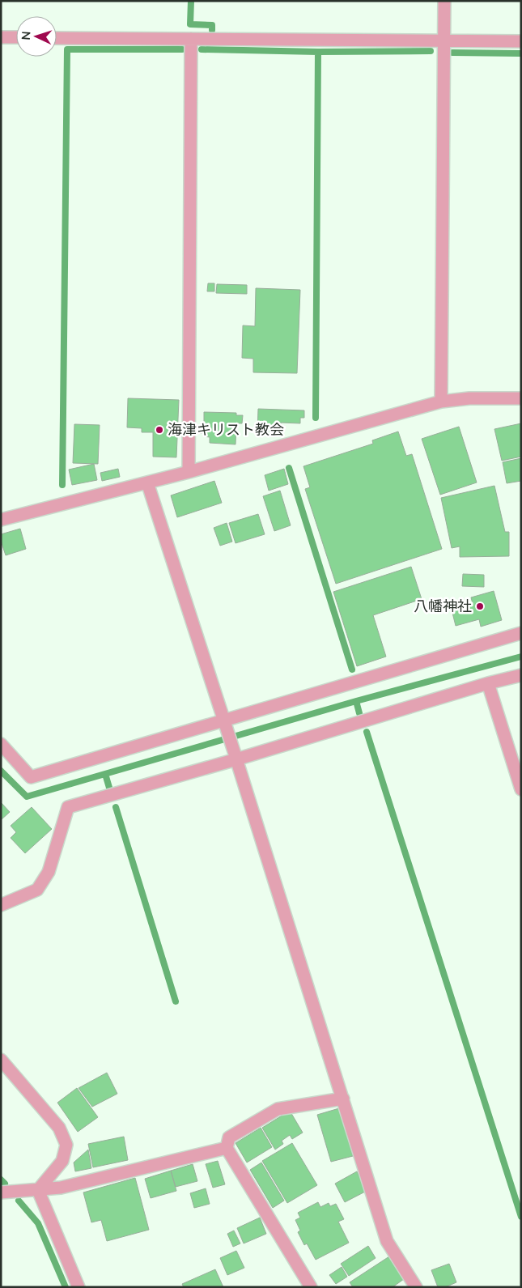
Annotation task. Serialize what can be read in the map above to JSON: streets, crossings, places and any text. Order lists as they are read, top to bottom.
{
  "places": ["海津キリスト教会", "八幡神社"],
  "north": "left"
}
